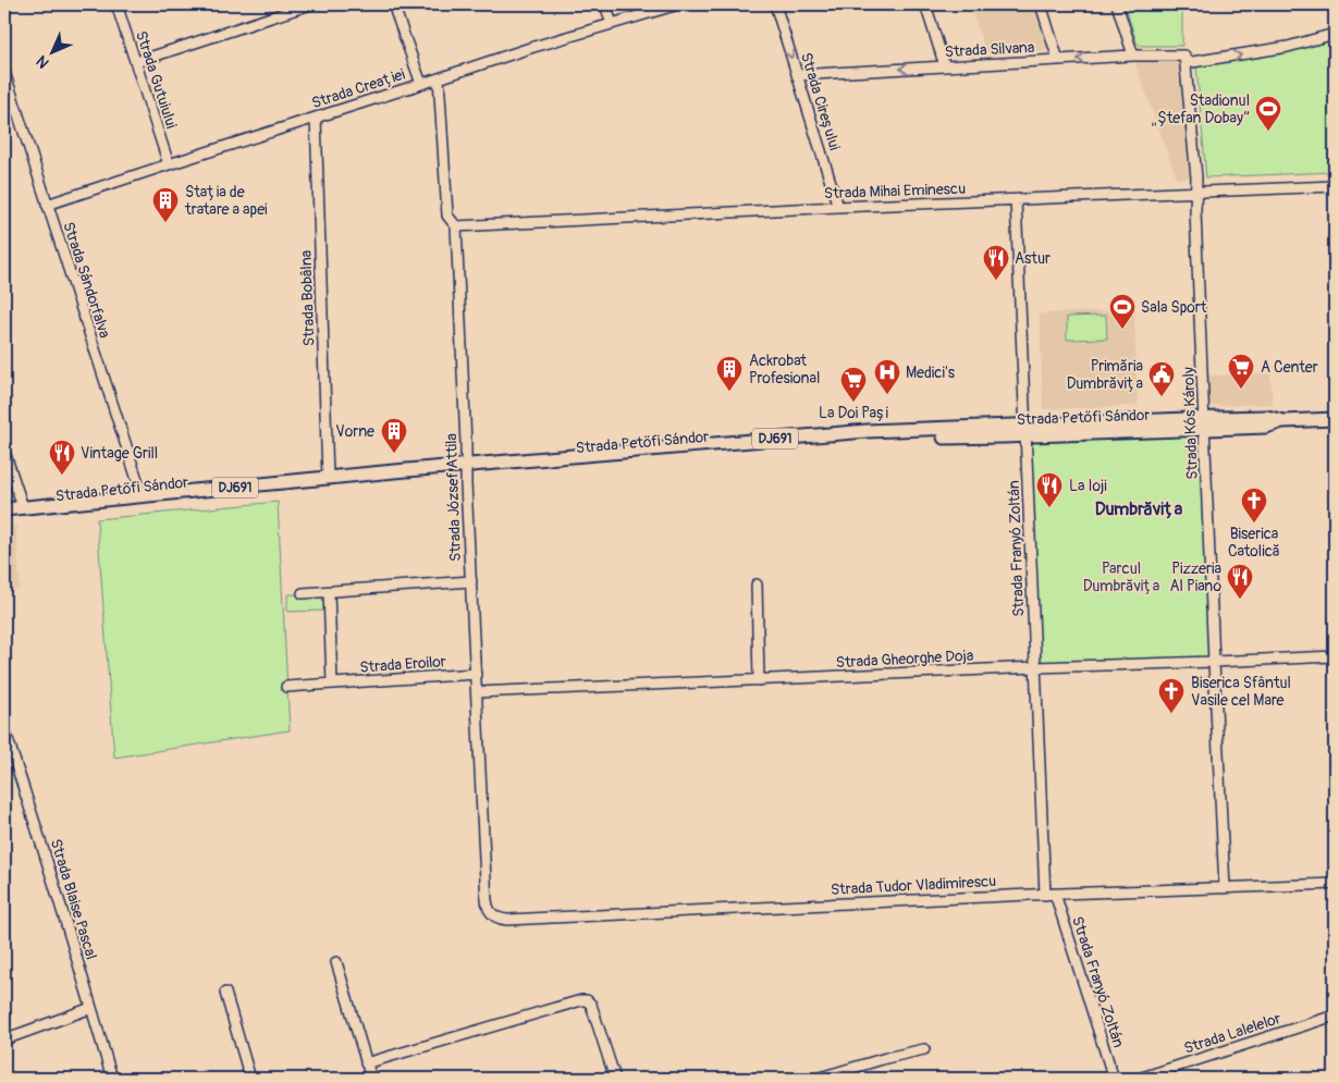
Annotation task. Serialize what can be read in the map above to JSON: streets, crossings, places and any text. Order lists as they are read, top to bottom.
{
  "streets": {
    "main road": ["Strada Petőfi Sándor", "DJ691"],
    "street": [
      "Strada Silvana",
      "Strada Gutuiului",
      "Strada Creației",
      "Strada Cireșului",
      "Strada Mihai Eminescu",
      "Strada Sándorfalva",
      "Strada Bobâlna",
      "Strada Kós Károly",
      "Strada József Attila",
      "Strada Franyó Zoltán",
      "Strada Gheorghe Doja",
      "Strada Eroilor",
      "Strada Tudor Vladimirescu",
      "Strada Blaise Pascal",
      "Strada Lalelelor"
    ]
  },
  "crossings": [
    ["Strada Silvana", "Strada Cireșului"],
    ["Strada Silvana", "Strada Kós Károly"],
    ["Strada Gutuiului", "Strada Creației"],
    ["Strada Creației", "Strada Sándorfalva"],
    ["Strada Creației", "Strada Bobâlna"],
    ["Strada Creației", "Strada József Attila"],
    ["Strada Cireșului", "Strada Mihai Eminescu"],
    ["Strada Mihai Eminescu", "Strada Kós Károly"],
    ["Strada Mihai Eminescu", "Strada József Attila"],
    ["Strada Mihai Eminescu", "Strada Franyó Zoltán"],
    ["Strada Sándorfalva", "Strada Petőfi Sándor"],
    ["Strada Bobâlna", "Strada Petőfi Sándor"],
    ["Strada Petőfi Sándor", "Strada Kós Károly"],
    ["Strada Petőfi Sándor", "Strada József Attila"],
    ["Strada Petőfi Sándor", "Strada Franyó Zoltán"],
    ["Strada Kós Károly", "Strada Gheorghe Doja"],
    ["Strada Kós Károly", "Strada Tudor Vladimirescu"],
    ["Strada József Attila", "Strada Gheorghe Doja"],
    ["Strada József Attila", "Strada Eroilor"],
    ["Strada József Attila", "Strada Tudor Vladimirescu"],
    ["Strada Franyó Zoltán", "Strada Gheorghe Doja"],
    ["Strada Franyó Zoltán", "Strada Tudor Vladimirescu"]
  ],
  "districts": ["Dumbrăvița"],
  "parks": ["Parcul Dumbrăvița"],
  "places": {
    "sports": ["Stadionul „Ștefan Dobay”", "Sala Sport"],
    "building": ["Stația de tratare a apei", "Ackrobat Profesional", "Vorne"],
    "restaurant": [
      "Astur",
      "Vintage Grill",
      "La Ioji",
      "Pizzeria Al Piano"
    ],
    "supermarket": ["A Center", "La Doi Pași"],
    "hospital": ["Medici's"],
    "public building": ["Primăria Dumbrăvița"],
    "church": ["Biserica Catolică", "Biserica Sfântul Vasile cel Mare"]
  },
  "north": "bottom left"
}
